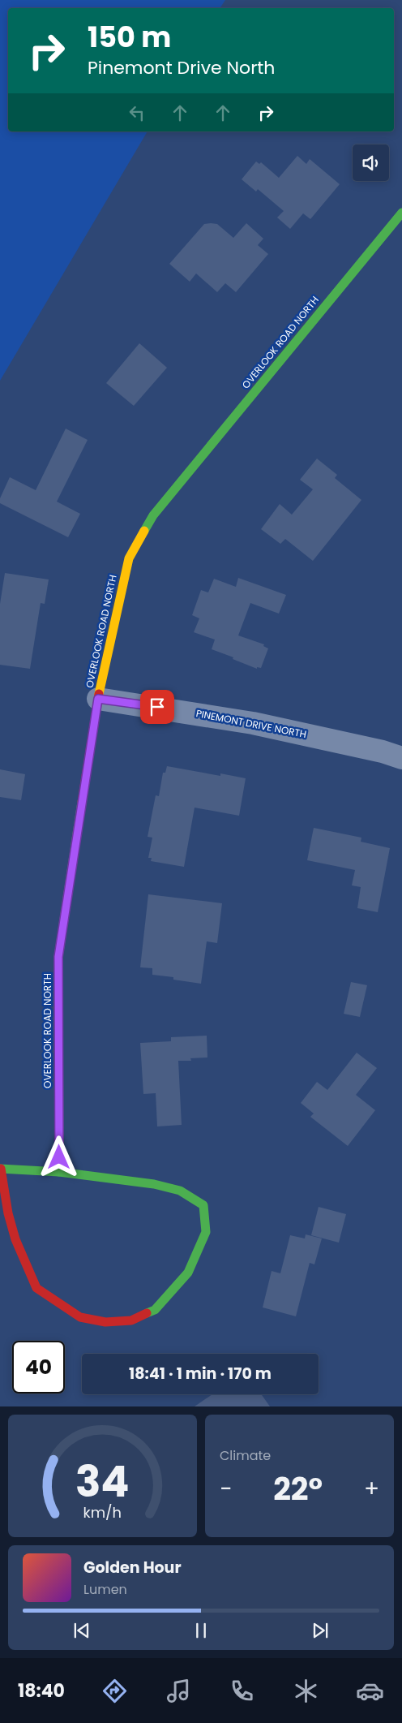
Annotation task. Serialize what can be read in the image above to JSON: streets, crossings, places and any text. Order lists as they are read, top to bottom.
{
  "streets": {
    "street": ["OVERLOOK ROAD NORTH", "PINEMONT DRIVE NORTH"]
  },
  "crossings": [
    ["OVERLOOK ROAD NORTH", "PINEMONT DRIVE NORTH"]
  ],
  "page": {
    "turn": ["150 m", "Pinemont Drive North"],
    "limit": "40",
    "trip": "18:41 · 1 min · 170 m",
    "tile": "Climate",
    "heat": ["−", "22°", "+"],
    "song": ["Golden Hour", "Lumen"],
    "tabs": "18:40",
    "gauge": ["34", "km/h"]
  }
}
